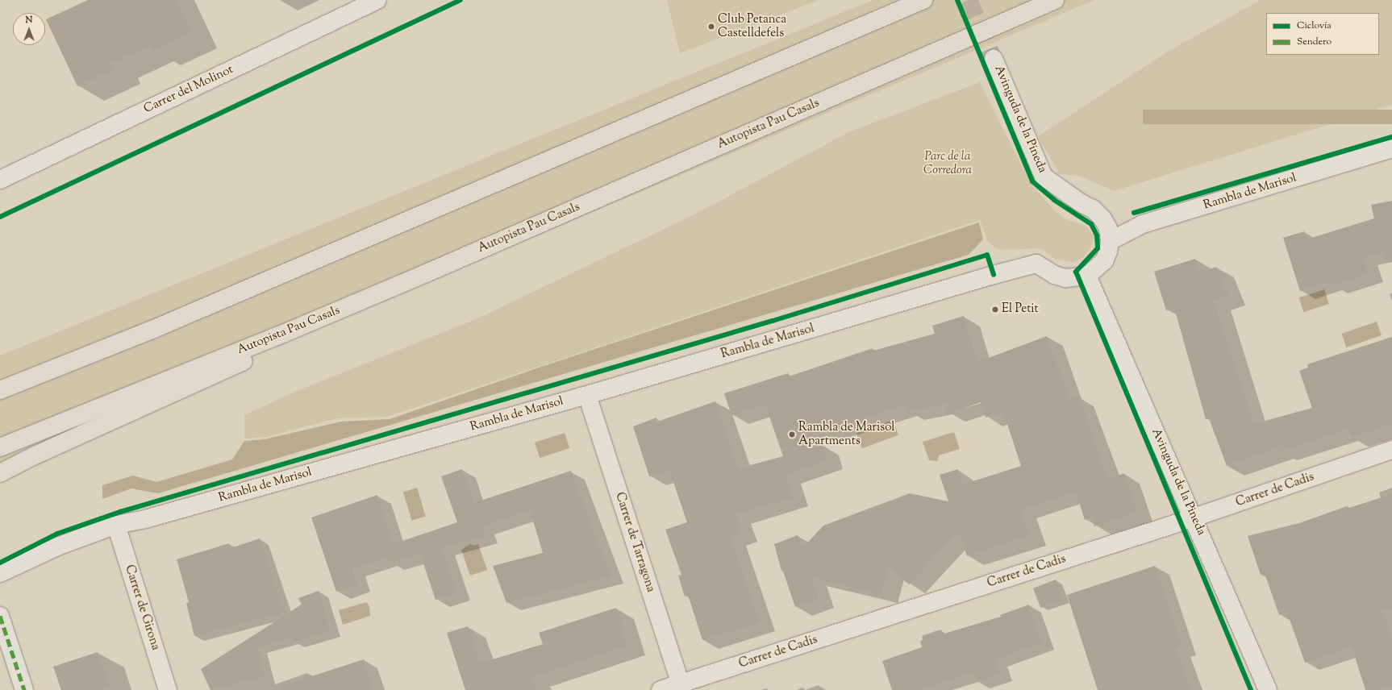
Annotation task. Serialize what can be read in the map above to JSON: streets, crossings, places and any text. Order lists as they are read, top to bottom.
{
  "streets": {
    "highway": ["Autopista Pau Casals"],
    "street": [
      "Carrer del Molinot",
      "Avinguda de la Pineda",
      "Rambla de Marisol",
      "Carrer de Cadis",
      "Carrer de Tarragona",
      "Carrer de Girona"
    ]
  },
  "crossings": [
    ["Avinguda de la Pineda", "Rambla de Marisol"],
    ["Avinguda de la Pineda", "Carrer de Cadis"],
    ["Rambla de Marisol", "Carrer de Tarragona"],
    ["Rambla de Marisol", "Carrer de Girona"],
    ["Carrer de Cadis", "Carrer de Tarragona"]
  ],
  "parks": ["Parc de la Corredora"],
  "places": ["Club Petanca Castelldefels", "El Petit", "Rambla de Marisol Apartments"],
  "legend": ["Ciclovía", "Sendero"],
  "north": "top"
}
